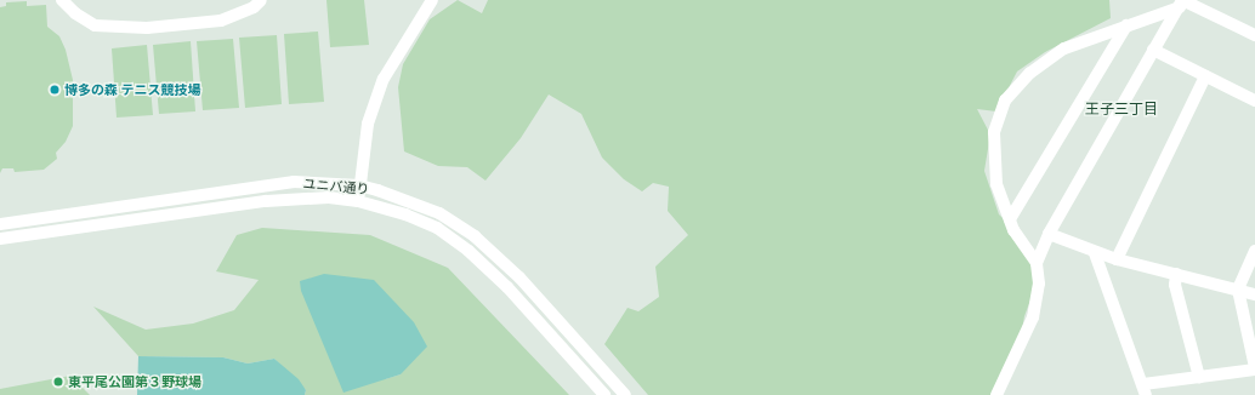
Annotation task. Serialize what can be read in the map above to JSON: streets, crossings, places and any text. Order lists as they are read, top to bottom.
{
  "streets": {
    "street": ["ユニバ通り"]
  },
  "districts": ["王子三丁目"],
  "places": ["博多の森 テニス競技場", "東平尾公園第３野球場"]
}
